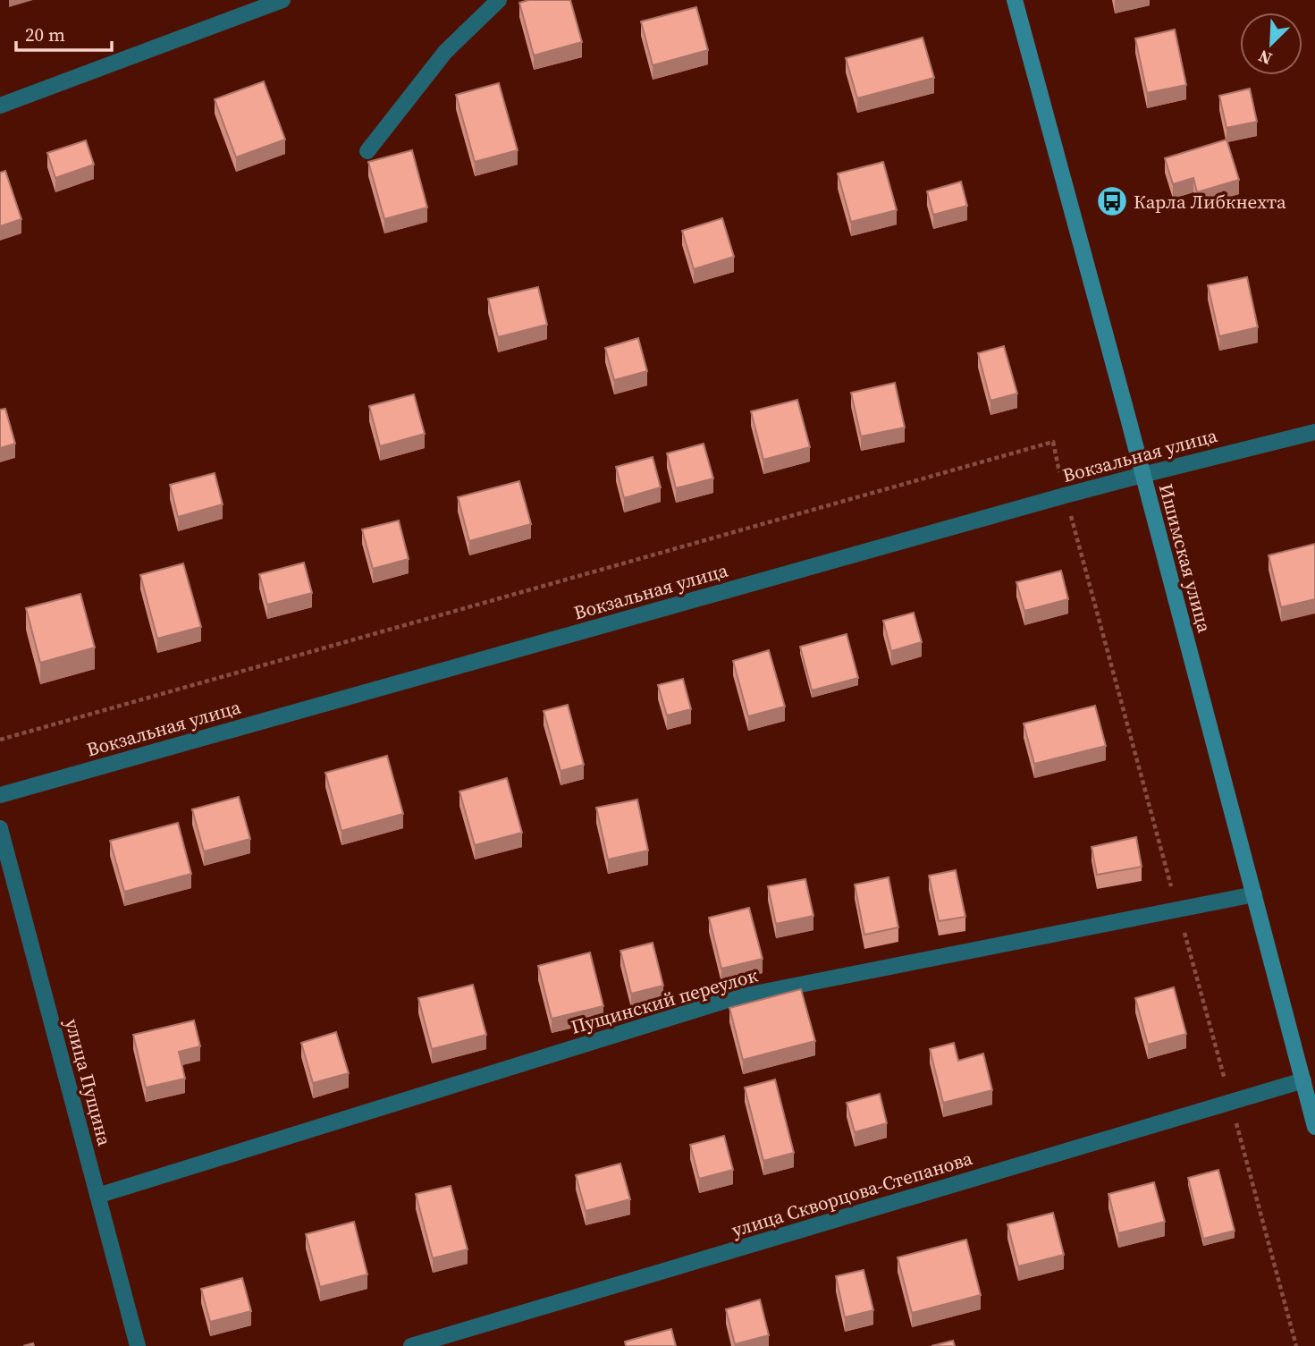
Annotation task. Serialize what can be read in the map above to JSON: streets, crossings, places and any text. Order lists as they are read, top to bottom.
{
  "streets": {
    "main road": ["Ишимская улица"],
    "street": [
      "Вокзальная улица",
      "Пущинский переулок",
      "улица Пущина",
      "улица Скворцова-Степанова"
    ]
  },
  "crossings": [
    ["Вокзальная улица", "Ишимская улица"],
    ["Ишимская улица", "Пущинский переулок"],
    ["Ишимская улица", "улица Скворцова-Степанова"],
    ["Пущинский переулок", "улица Пущина"]
  ],
  "places": {
    "bus stop": ["Карла Либкнехта"]
  },
  "scale_bar": "20 m",
  "north": "bottom left"
}
